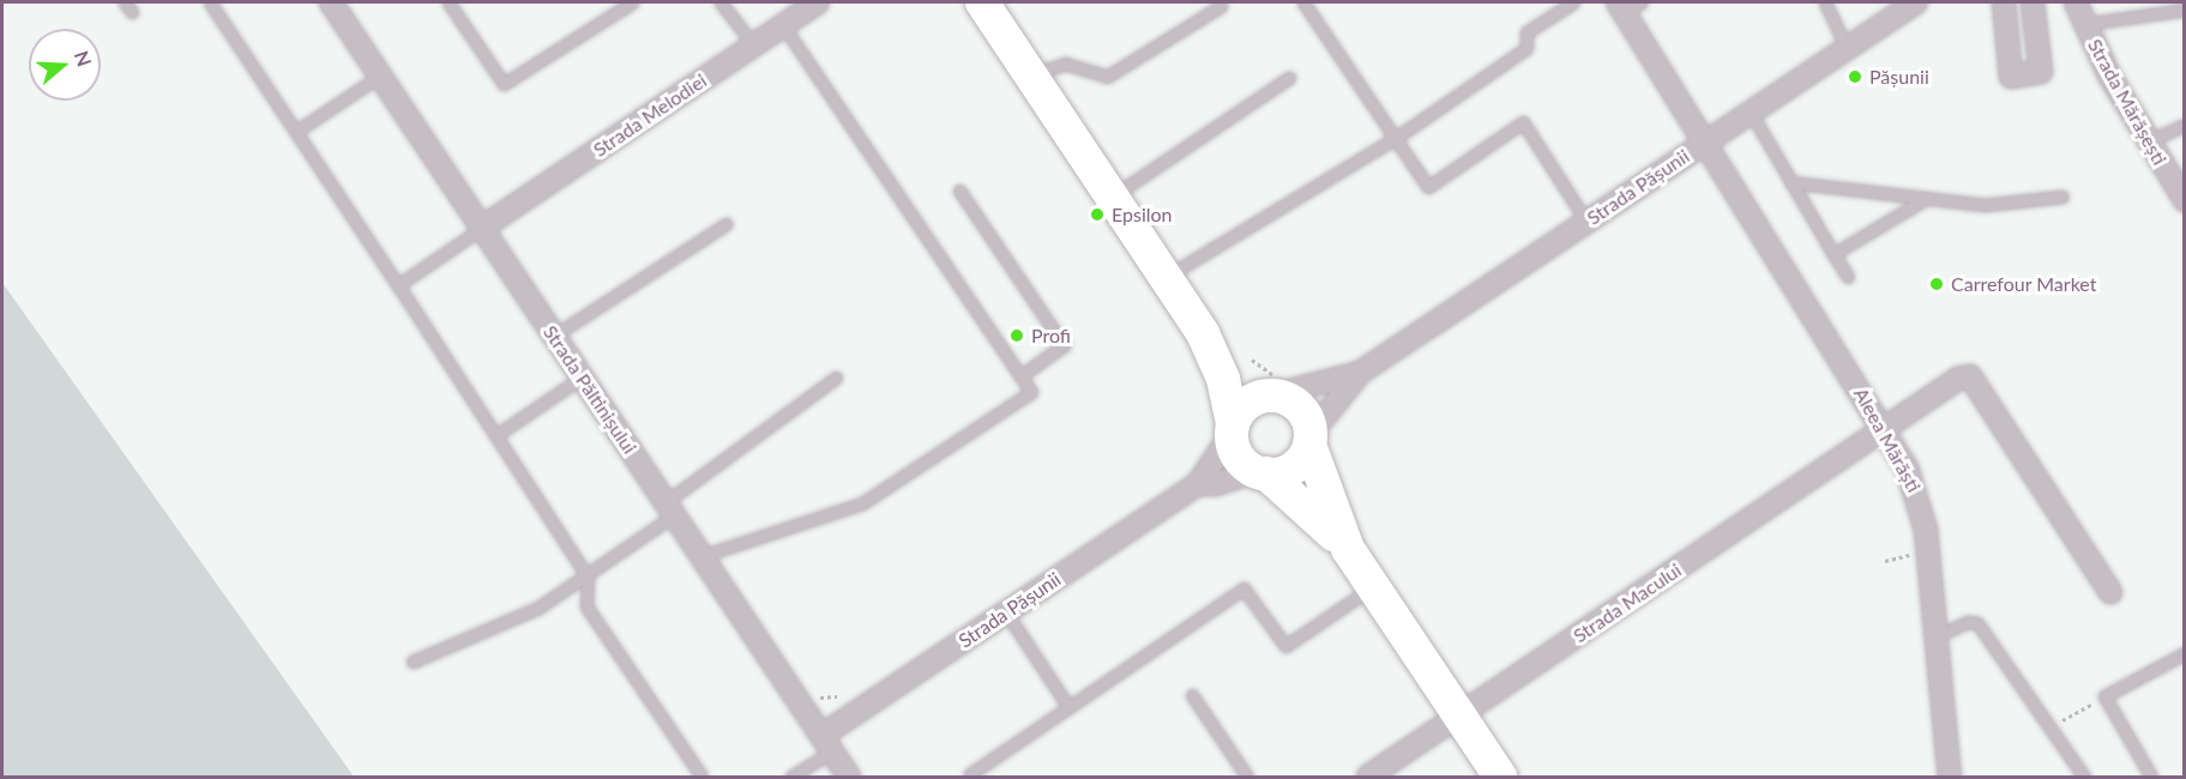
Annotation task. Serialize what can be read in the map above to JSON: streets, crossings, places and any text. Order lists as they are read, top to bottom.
{
  "streets": {
    "street": [
      "Strada Mărășești",
      "Strada Melodiei",
      "Strada Pășunii",
      "Strada Păltinișului",
      "Aleea Mărăști",
      "Strada Macului"
    ]
  },
  "crossings": [
    ["Strada Melodiei", "Strada Păltinișului"],
    ["Strada Pășunii", "Strada Păltinișului"],
    ["Strada Pășunii", "Aleea Mărăști"],
    ["Aleea Mărăști", "Strada Macului"]
  ],
  "places": [
    "Pășunii",
    "Epsilon",
    "Carrefour Market",
    "Profi"
  ],
  "north": "right"
}
